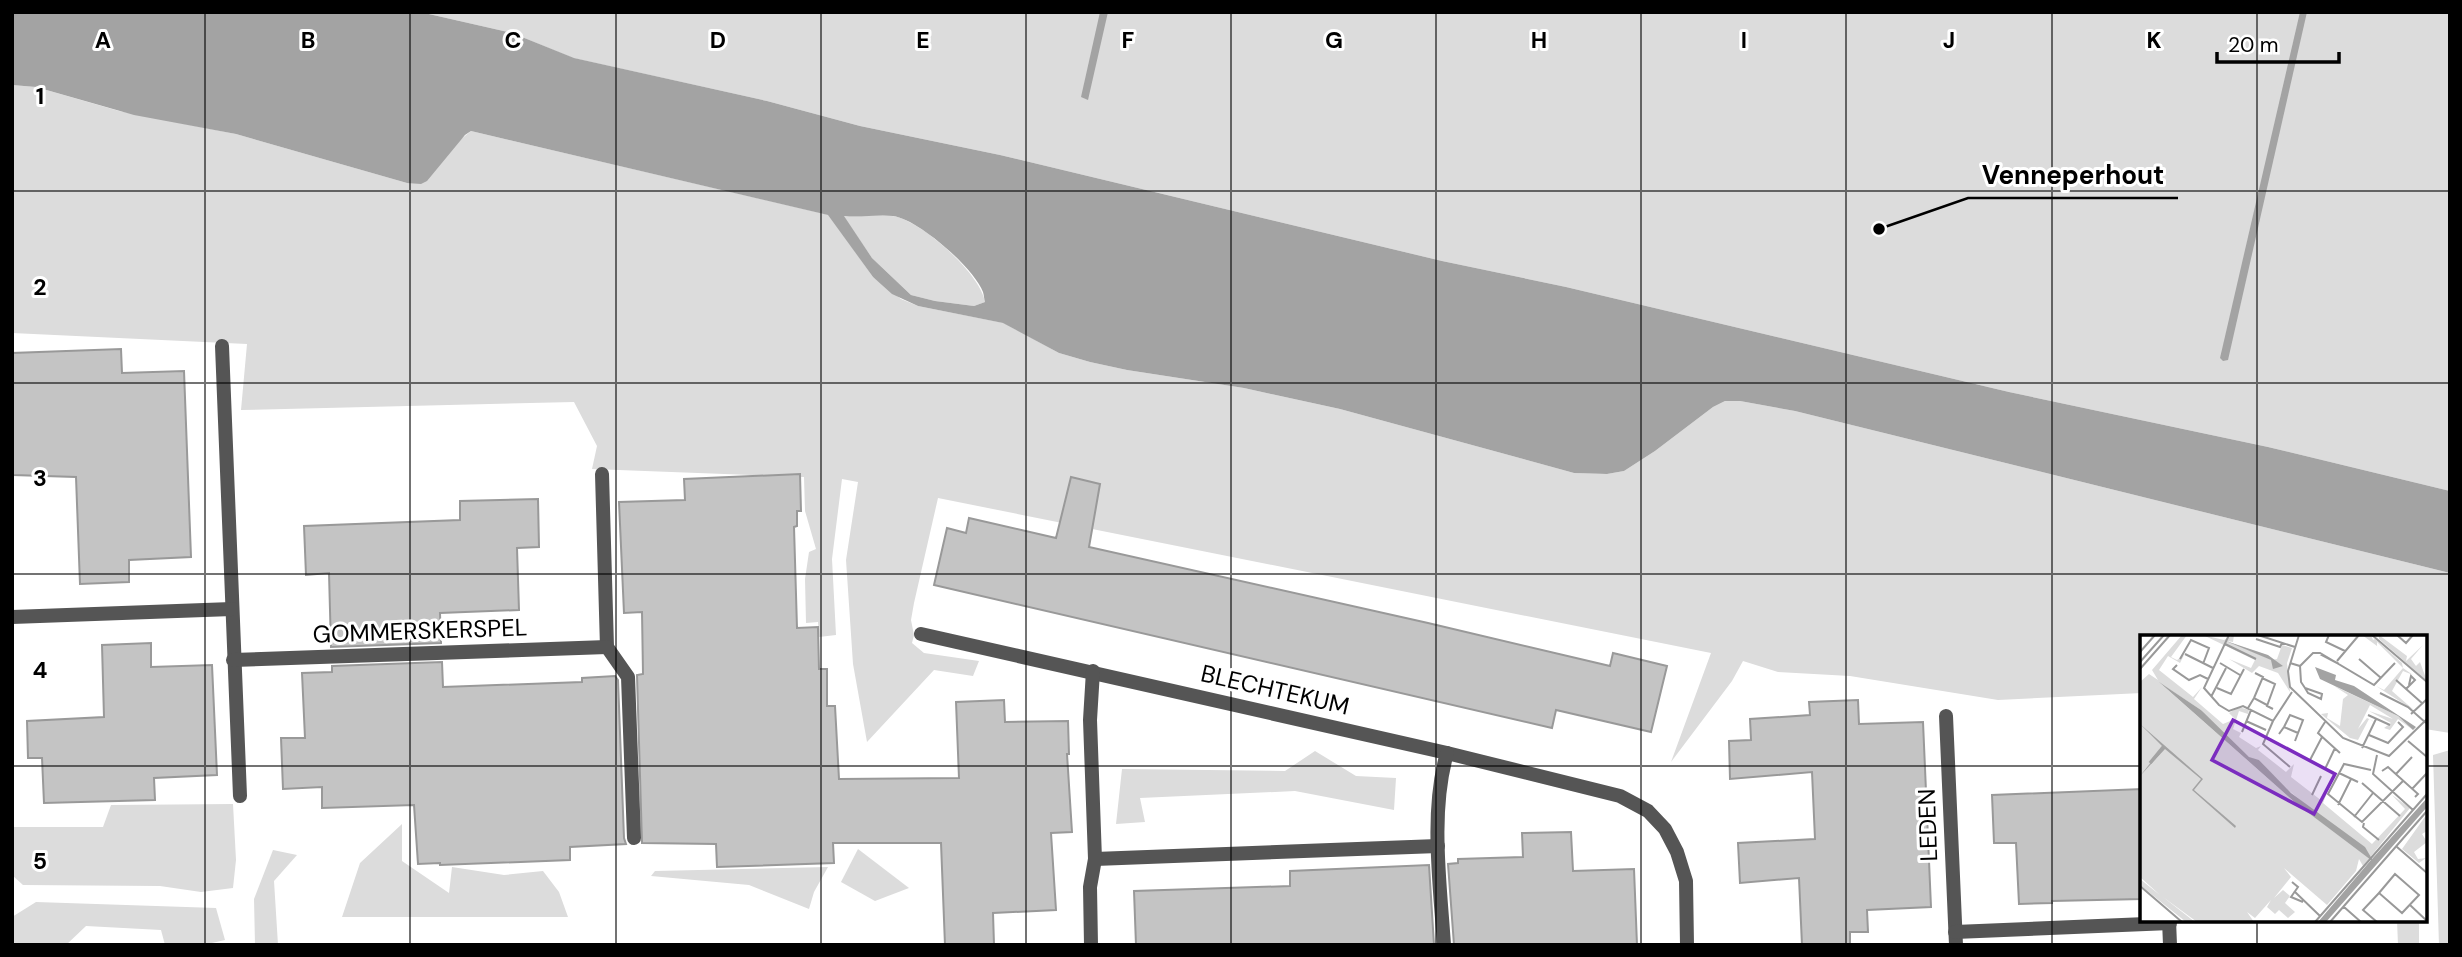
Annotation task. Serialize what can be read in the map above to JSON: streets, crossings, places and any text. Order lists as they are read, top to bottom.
{
  "streets": {
    "street": ["GOMMERSKERSPEL", "BLECHTEKUM", "LEDEN"]
  },
  "places": ["Venneperhout"],
  "scale_bar": "20 m",
  "grid": {
    "columns": [
      "A",
      "B",
      "C",
      "D",
      "E",
      "F",
      "G",
      "H",
      "I",
      "J",
      "K"
    ],
    "rows": [
      "1",
      "2",
      "3",
      "4",
      "5"
    ]
  }
}
